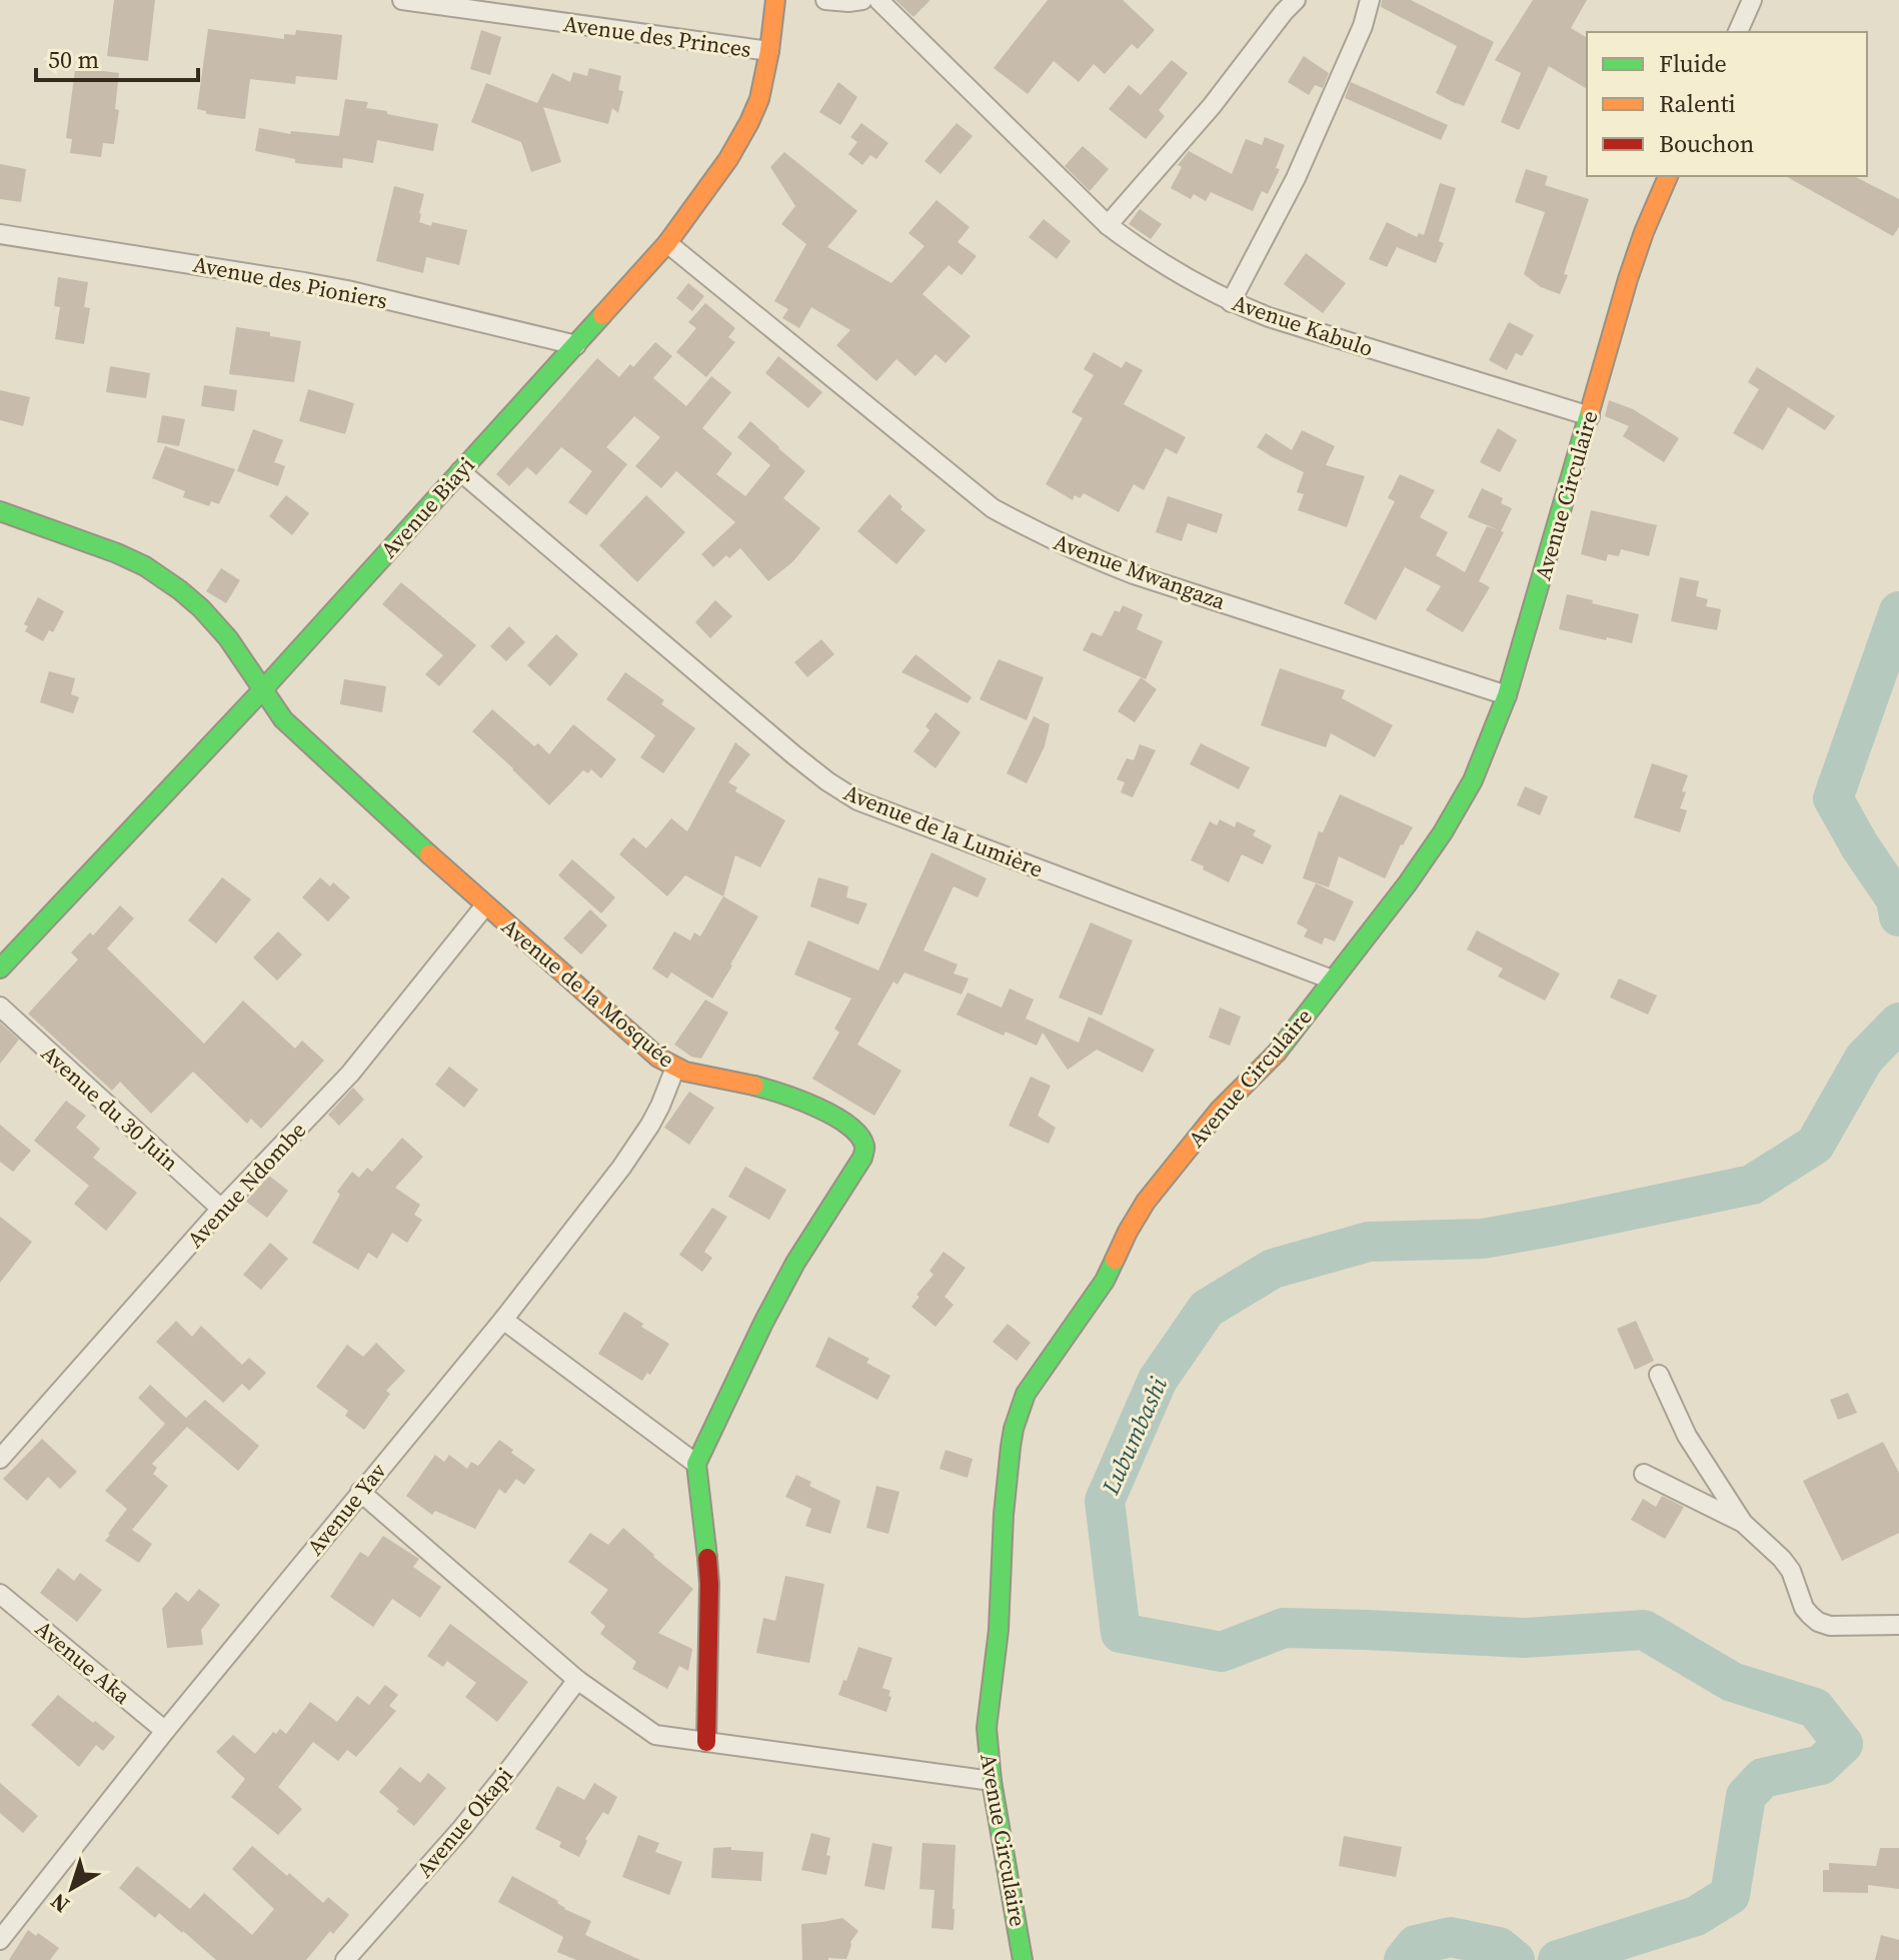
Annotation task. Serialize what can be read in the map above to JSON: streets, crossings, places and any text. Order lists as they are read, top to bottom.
{
  "streets": {
    "street": [
      "Avenue des Princes",
      "Avenue des Pioniers",
      "Avenue Kabulo",
      "Avenue Circulaire",
      "Avenue Biayi",
      "Avenue Mwangaza",
      "Avenue de la Lumière",
      "Avenue de la Mosquée",
      "Avenue du 30 Juin",
      "Avenue Ndombe",
      "Avenue Yav",
      "Avenue Aka",
      "Avenue Okapi"
    ]
  },
  "crossings": [
    ["Avenue des Princes", "Avenue Biayi"],
    ["Avenue des Pioniers", "Avenue Biayi"],
    ["Avenue Kabulo", "Avenue Circulaire"],
    ["Avenue Circulaire", "Avenue Mwangaza"],
    ["Avenue Circulaire", "Avenue de la Lumière"],
    ["Avenue Biayi", "Avenue Mwangaza"],
    ["Avenue Biayi", "Avenue de la Lumière"],
    ["Avenue Biayi", "Avenue de la Mosquée"],
    ["Avenue de la Mosquée", "Avenue Ndombe"],
    ["Avenue de la Mosquée", "Avenue Yav"],
    ["Avenue du 30 Juin", "Avenue Ndombe"],
    ["Avenue Yav", "Avenue Aka"]
  ],
  "water": ["Lubumbashi"],
  "legend": ["Fluide", "Ralenti", "Bouchon"],
  "scale_bar": "50 m",
  "north": "bottom left"
}
